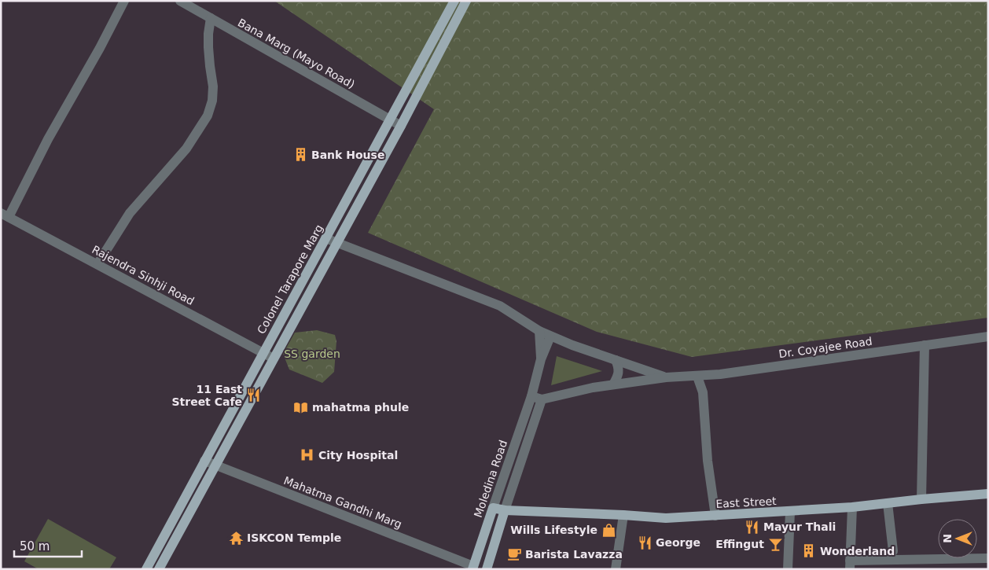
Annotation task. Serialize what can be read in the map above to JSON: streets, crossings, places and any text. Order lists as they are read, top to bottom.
{
  "streets": {
    "main road": ["Colonel Tarapore Marg", "Moledina Road", "East Street"],
    "street": [
      "Bana Marg (Mayo Road)",
      "Rajendra Sinhji Road",
      "Dr. Coyajee Road",
      "Mahatma Gandhi Marg"
    ]
  },
  "crossings": [
    ["Bana Marg (Mayo Road)", "Colonel Tarapore Marg"],
    ["Rajendra Sinhji Road", "Colonel Tarapore Marg"],
    ["Colonel Tarapore Marg", "Mahatma Gandhi Marg"],
    ["Moledina Road", "Mahatma Gandhi Marg"],
    ["Moledina Road", "East Street"]
  ],
  "parks": ["SS garden"],
  "places": {
    "building": ["Bank House", "Wonderland"],
    "restaurant": ["11 East Street Cafe", "Mayur Thali", "George"],
    "library": ["mahatma phule"],
    "hospital": ["City Hospital"],
    "shop": ["Wills Lifestyle"],
    "temple": ["ISKCON Temple"],
    "bar": ["Effingut"],
    "cafe": ["Barista Lavazza"]
  },
  "scale_bar": "50 m",
  "north": "left"
}
